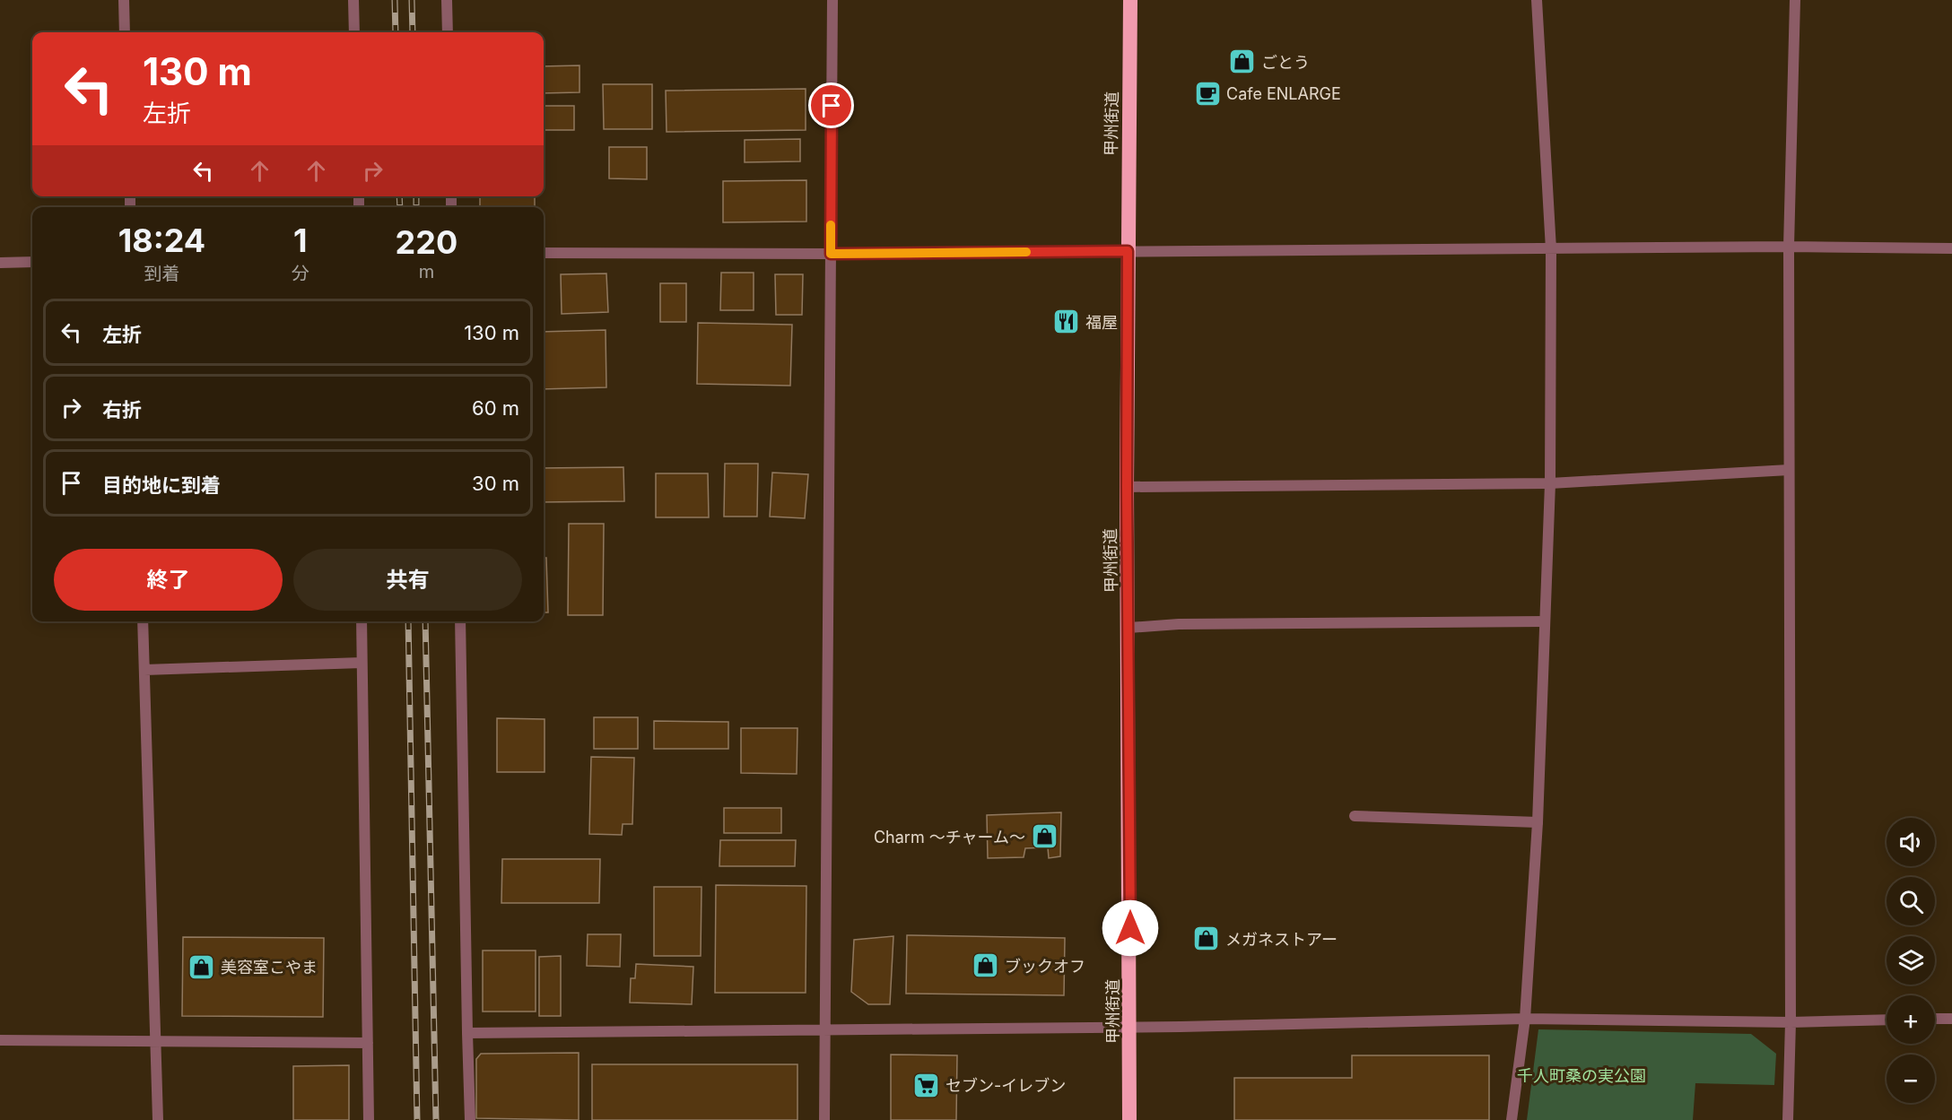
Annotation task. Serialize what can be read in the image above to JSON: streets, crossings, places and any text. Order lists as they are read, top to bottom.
{
  "streets": {
    "highway": ["甲州街道"]
  },
  "parks": ["千人町桑の実公園"],
  "places": {
    "shop": [
      "ごとう",
      "Charm ～チャーム～",
      "メガネストアー",
      "ブックオフ",
      "美容室こやま"
    ],
    "cafe": ["Cafe ENLARGE"],
    "restaurant": ["福屋"],
    "supermarket": ["セブン-イレブン"]
  },
  "page": {
    "turn": ["130 m", "左折"],
    "eta": [
      "18:24",
      "到着",
      "1",
      "分",
      "220",
      "m"
    ],
    "list": [
      {
        "name": "左折",
        "value": "130 m"
      },
      {
        "name": "右折",
        "value": "60 m"
      },
      {
        "name": "目的地に到着",
        "value": "30 m"
      }
    ],
    "buttons": ["終了", "共有"],
    "map_buttons": ["+", "−"]
  }
}
